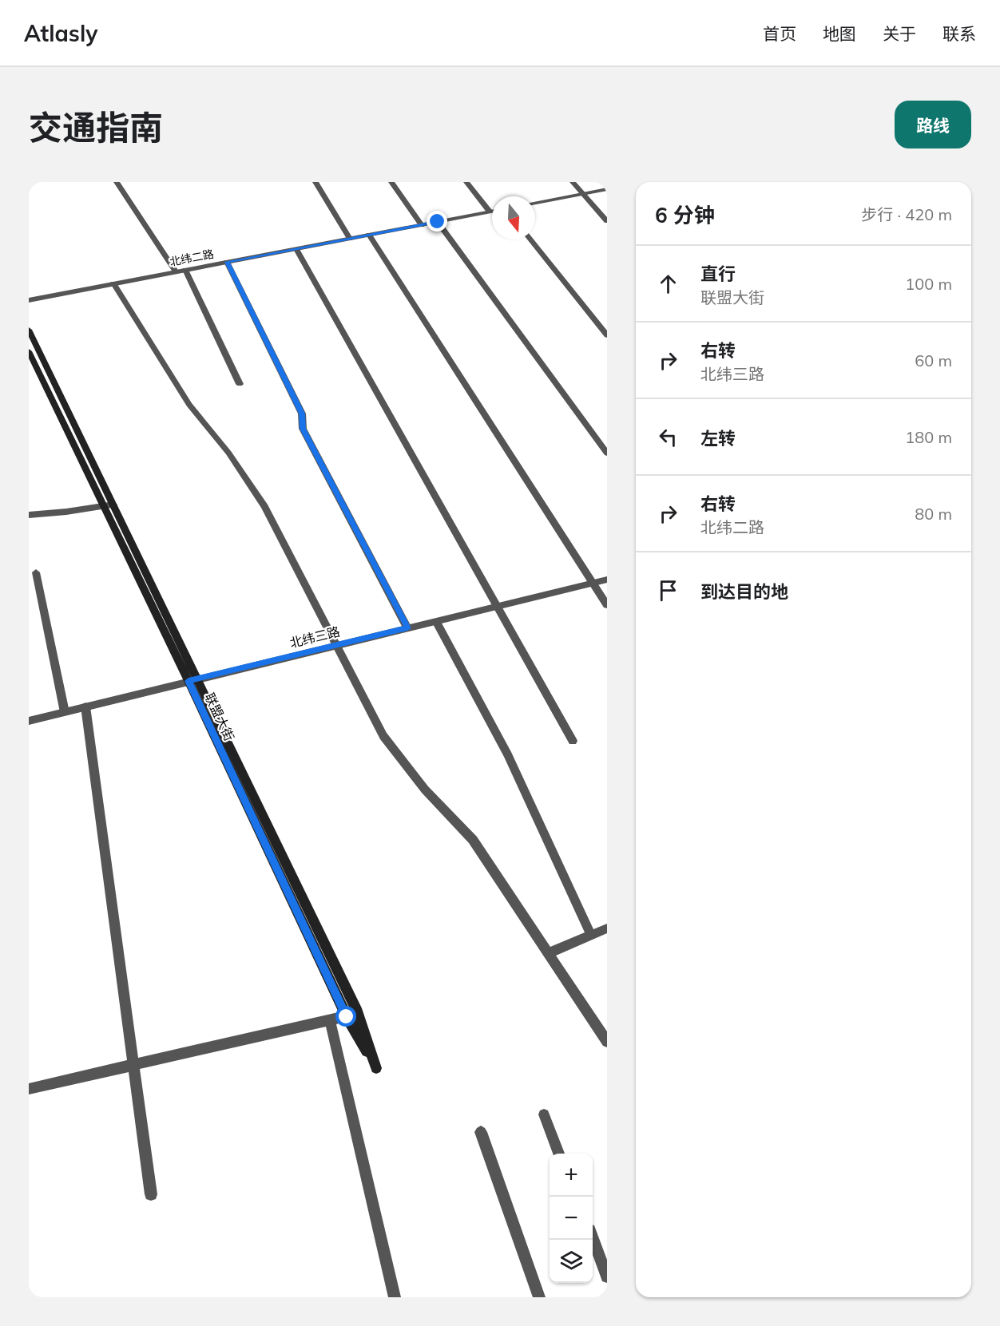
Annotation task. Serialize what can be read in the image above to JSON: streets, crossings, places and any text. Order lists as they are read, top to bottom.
{
  "streets": {
    "main road": ["联盟大街"],
    "street": ["北纬二路", "北纬三路"]
  },
  "crossings": [
    ["北纬三路", "联盟大街"]
  ],
  "north": "bottom",
  "page": {
    "header": "Atlasly",
    "nav": [
      "首页",
      "地图",
      "关于",
      "联系"
    ],
    "title": "交通指南",
    "buttons": "路线",
    "heading": ["6 分钟", "步行 · 420 m"],
    "list": [
      ["直行", "联盟大街", "100 m"],
      ["右转", "北纬三路", "60 m"],
      ["左转", "180 m"],
      ["右转", "北纬二路", "80 m"],
      "到达目的地"
    ],
    "map_buttons": ["+", "−"]
  }
}
